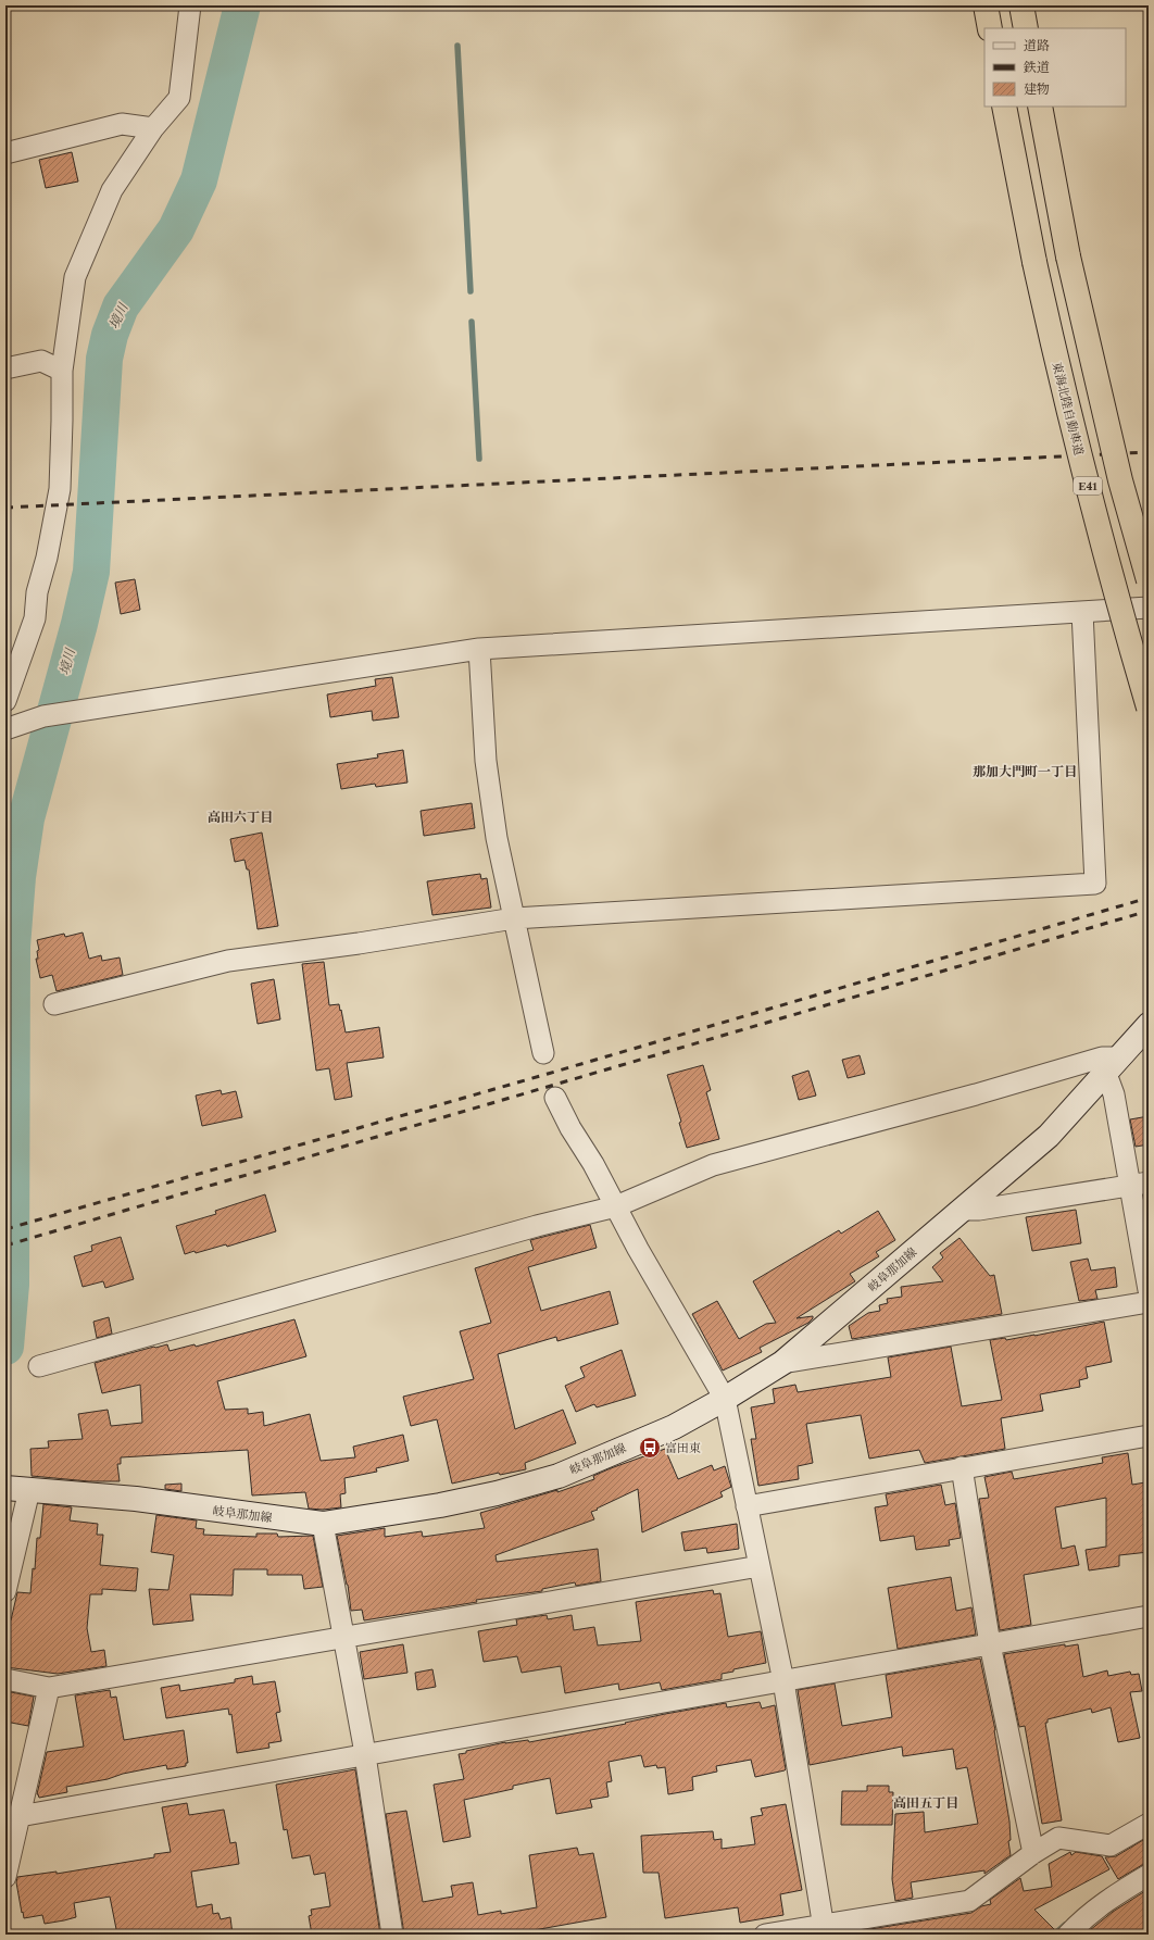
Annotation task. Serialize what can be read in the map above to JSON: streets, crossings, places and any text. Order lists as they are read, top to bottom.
{
  "streets": {
    "highway": ["東海北陸自動車道", "E41"],
    "main road": ["岐阜那加線"]
  },
  "districts": ["那加大門町一丁目", "高田六丁目", "高田五丁目"],
  "water": ["境川"],
  "places": {
    "bus stop": ["富田東"]
  },
  "legend": ["道路", "鉄道", "建物"]
}
